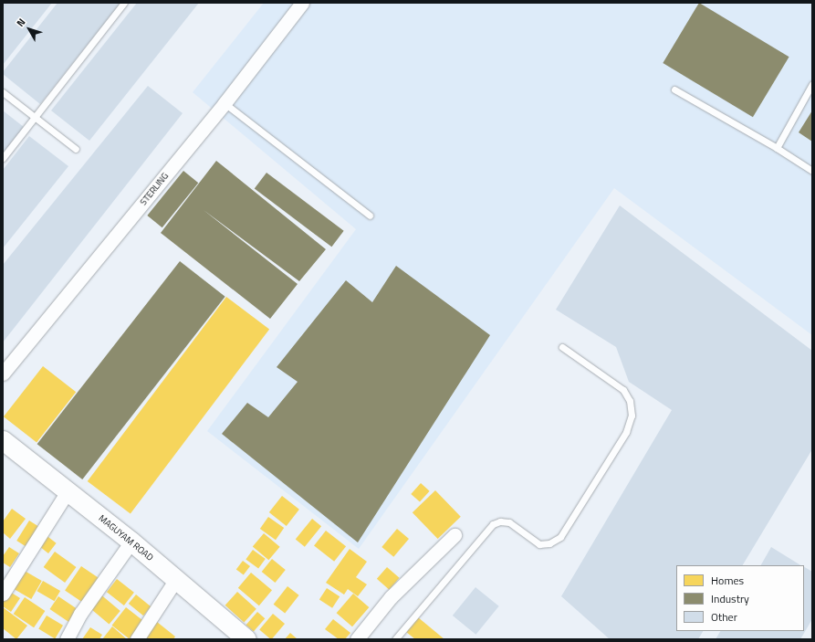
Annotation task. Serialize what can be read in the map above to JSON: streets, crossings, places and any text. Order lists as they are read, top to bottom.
{
  "streets": {
    "main road": ["MAGUYAM ROAD"],
    "street": ["STERLING"]
  },
  "legend": ["Homes", "Industry", "Other"],
  "north": "top left"
}
